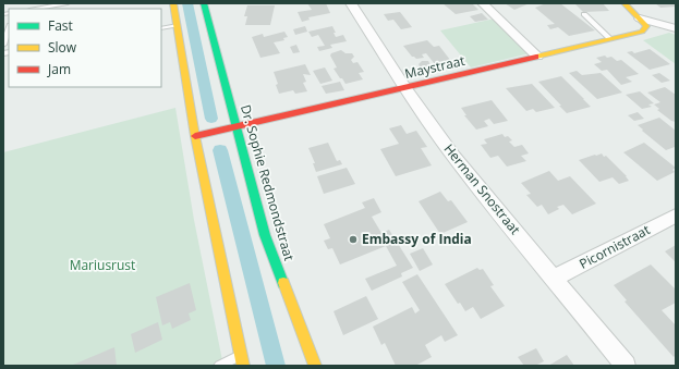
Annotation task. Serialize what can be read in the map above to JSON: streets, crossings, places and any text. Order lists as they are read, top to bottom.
{
  "streets": {
    "street": [
      "Maystraat",
      "Dr. Sophie Redmondstraat",
      "Herman Snostraat",
      "Picornistraat"
    ]
  },
  "crossings": [
    ["Maystraat", "Dr. Sophie Redmondstraat"],
    ["Maystraat", "Herman Snostraat"],
    ["Herman Snostraat", "Picornistraat"]
  ],
  "parks": ["Mariusrust"],
  "places": ["Embassy of India"],
  "legend": ["Fast", "Slow", "Jam"]
}
